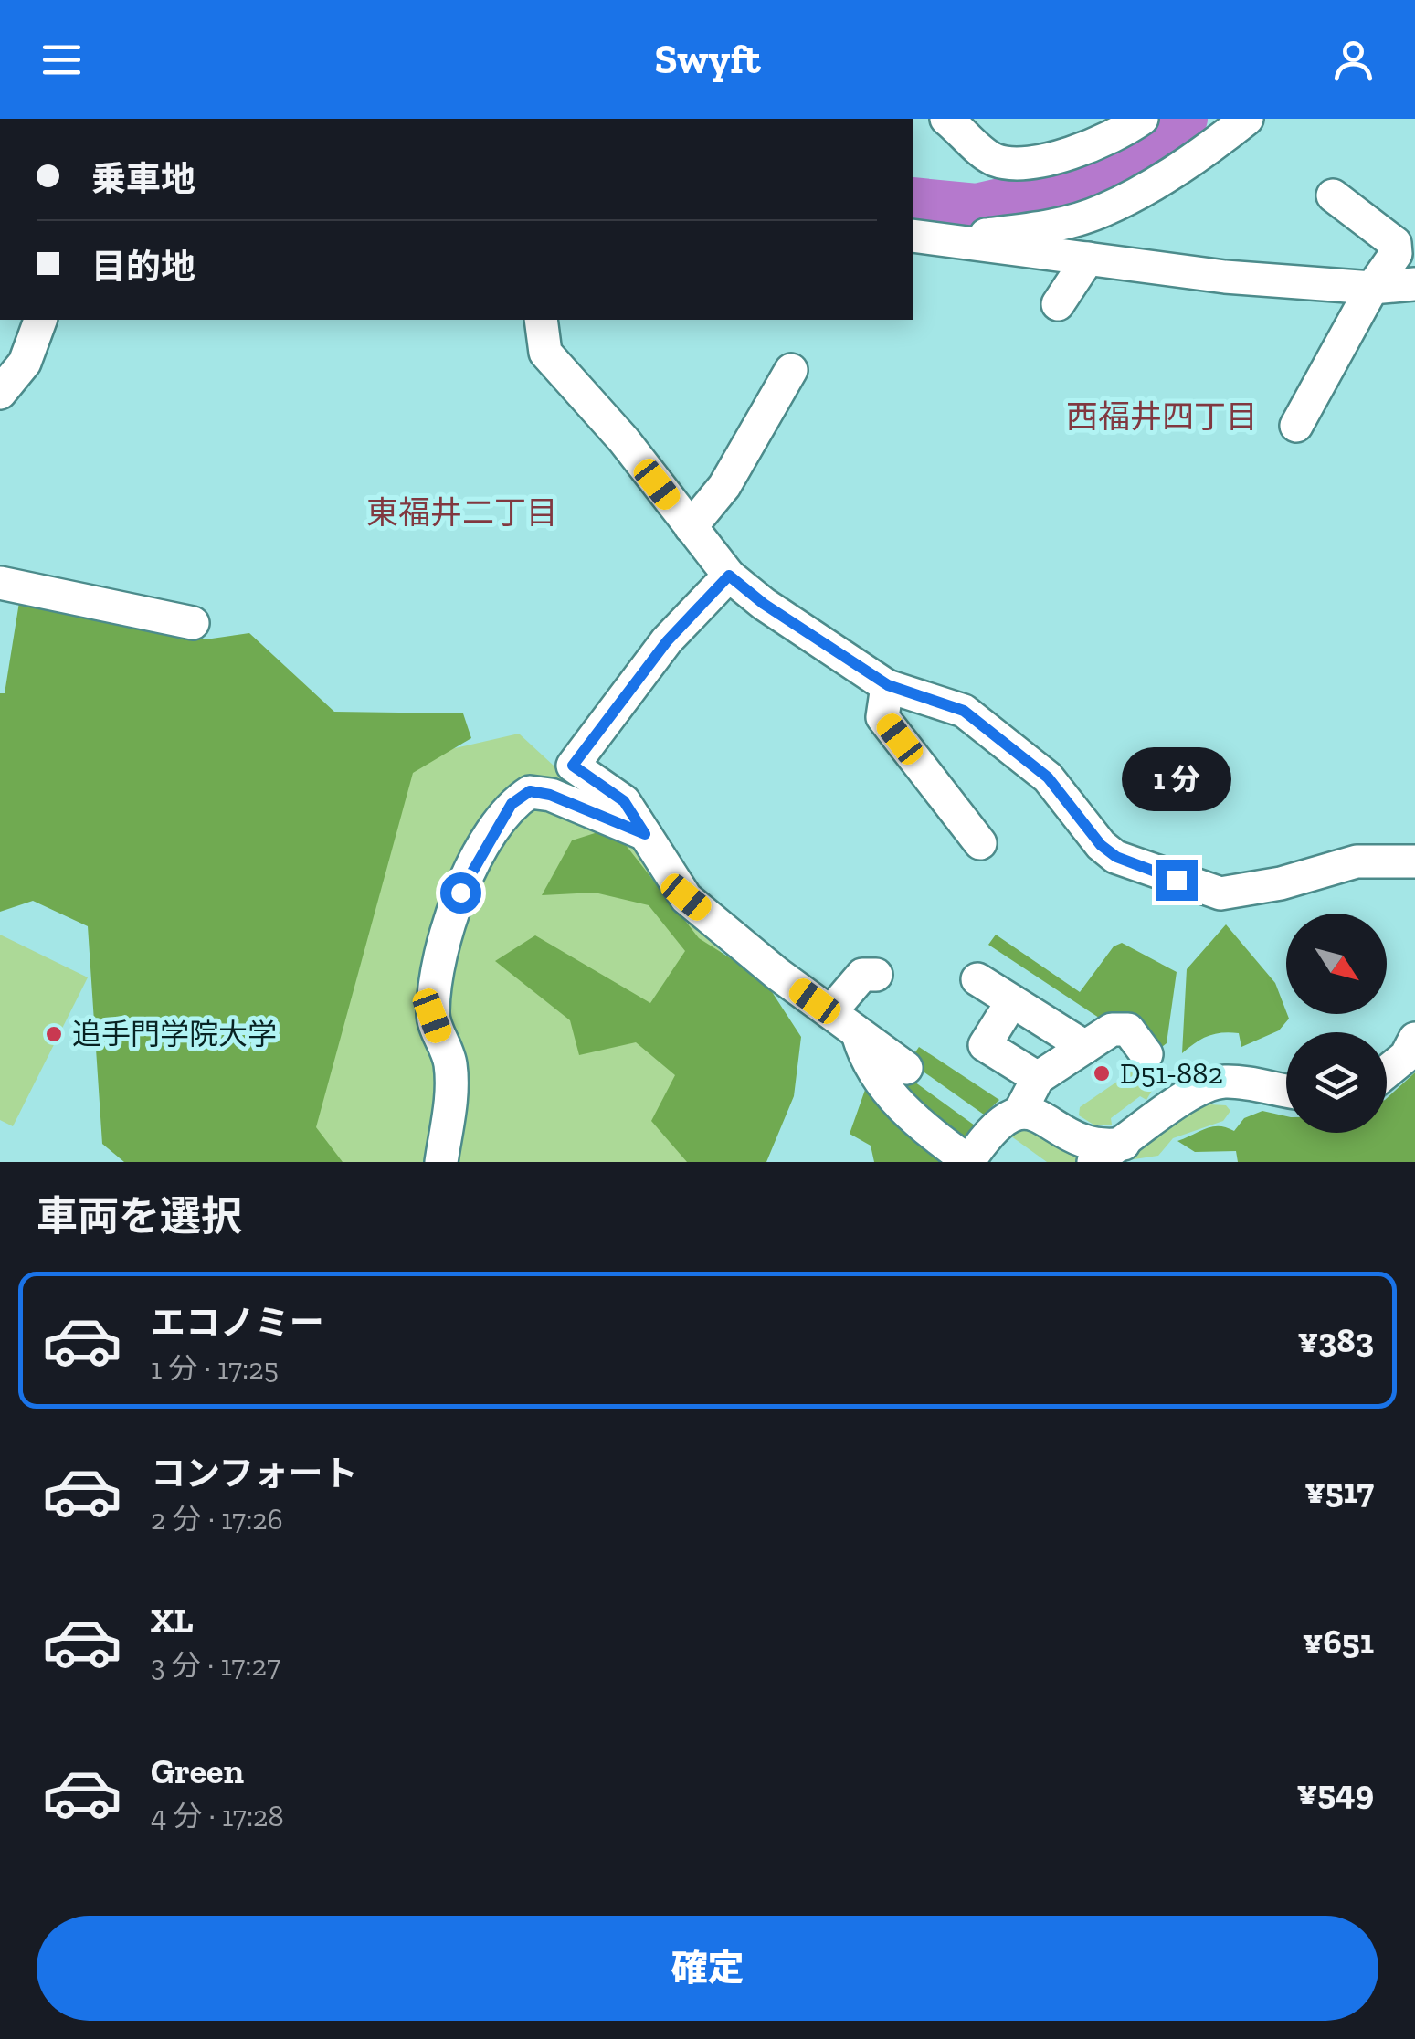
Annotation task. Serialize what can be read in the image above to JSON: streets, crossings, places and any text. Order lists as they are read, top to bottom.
{
  "districts": ["西福井四丁目", "東福井二丁目"],
  "places": ["追手門学院大学", "D51-882"],
  "north": "bottom right",
  "page": {
    "header": "Swyft",
    "banner": ["乗車地", "目的地"],
    "bubble": "1 分",
    "heading": "車両を選択",
    "list": [
      {
        "name": "エコノミー",
        "note": "1 分 · 17:25",
        "value": "¥383"
      },
      {
        "name": "コンフォート",
        "note": "2 分 · 17:26",
        "value": "¥517"
      },
      {
        "name": "XL",
        "note": "3 分 · 17:27",
        "value": "¥651"
      },
      {
        "name": "Green",
        "note": "4 分 · 17:28",
        "value": "¥549"
      }
    ],
    "buttons": "確定"
  }
}
